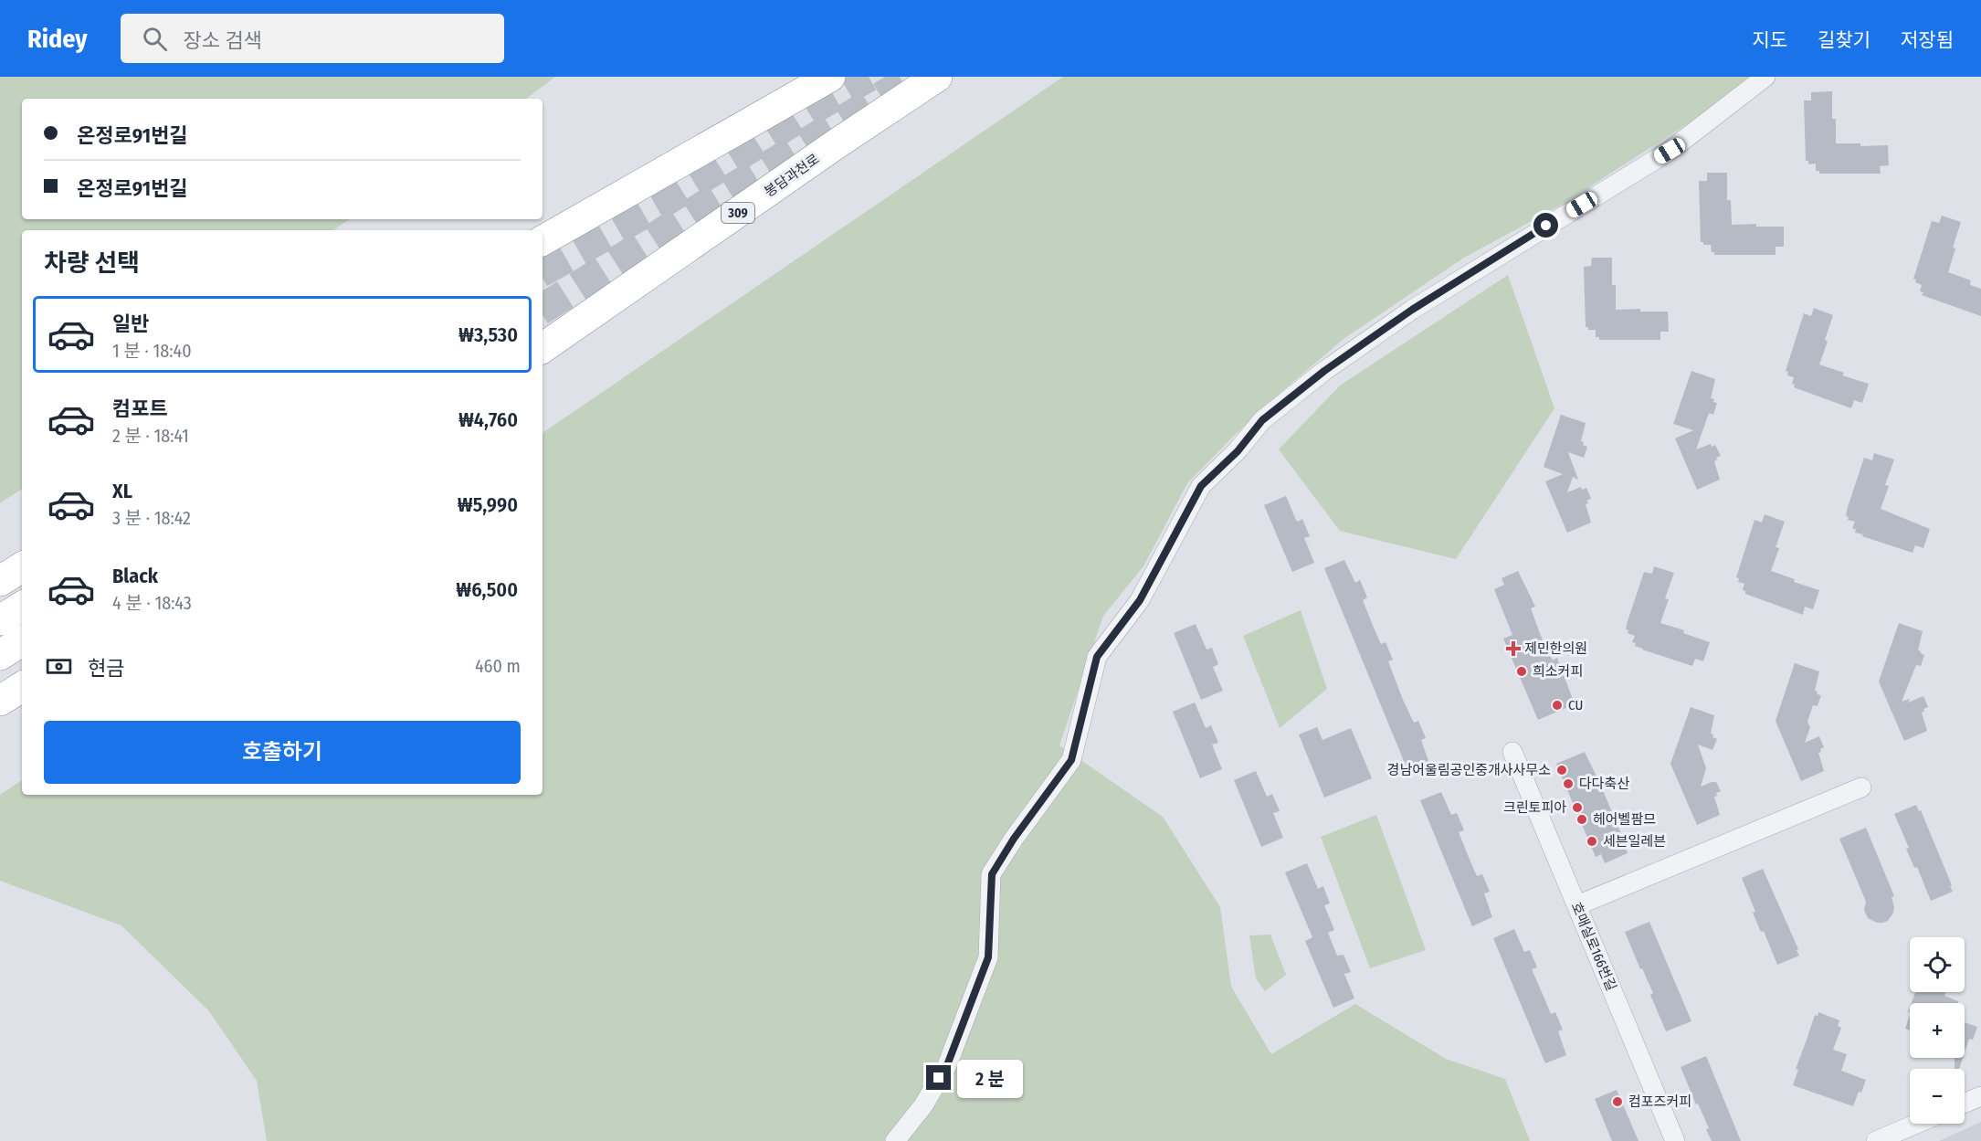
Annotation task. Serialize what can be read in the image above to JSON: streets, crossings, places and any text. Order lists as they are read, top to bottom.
{
  "streets": {
    "highway": ["봉담과천로", "309"],
    "street": ["호매실로166번길"]
  },
  "places": {
    "health": ["제민한의원"],
    "other": [
      "희소커피",
      "CU",
      "경남어울림공인중개사사무소",
      "다다축산",
      "크린토피아",
      "헤어벨팜므",
      "세븐일레븐",
      "컴포즈커피"
    ]
  },
  "page": {
    "header": "Ridey",
    "search": "장소 검색",
    "nav": ["지도", "길찾기", "저장됨"],
    "banner": ["온정로91번길", "온정로91번길"],
    "heading": "차량 선택",
    "list": [
      {
        "name": "일반",
        "note": "1 분 · 18:40",
        "value": "₩3,530"
      },
      {
        "name": "컴포트",
        "note": "2 분 · 18:41",
        "value": "₩4,760"
      },
      {
        "name": "XL",
        "note": "3 분 · 18:42",
        "value": "₩5,990"
      },
      {
        "name": "Black",
        "note": "4 분 · 18:43",
        "value": "₩6,500"
      }
    ],
    "pay": ["현금", "460 m"],
    "buttons": "호출하기",
    "map_buttons": ["+", "−"],
    "bubble": "2 분"
  }
}
